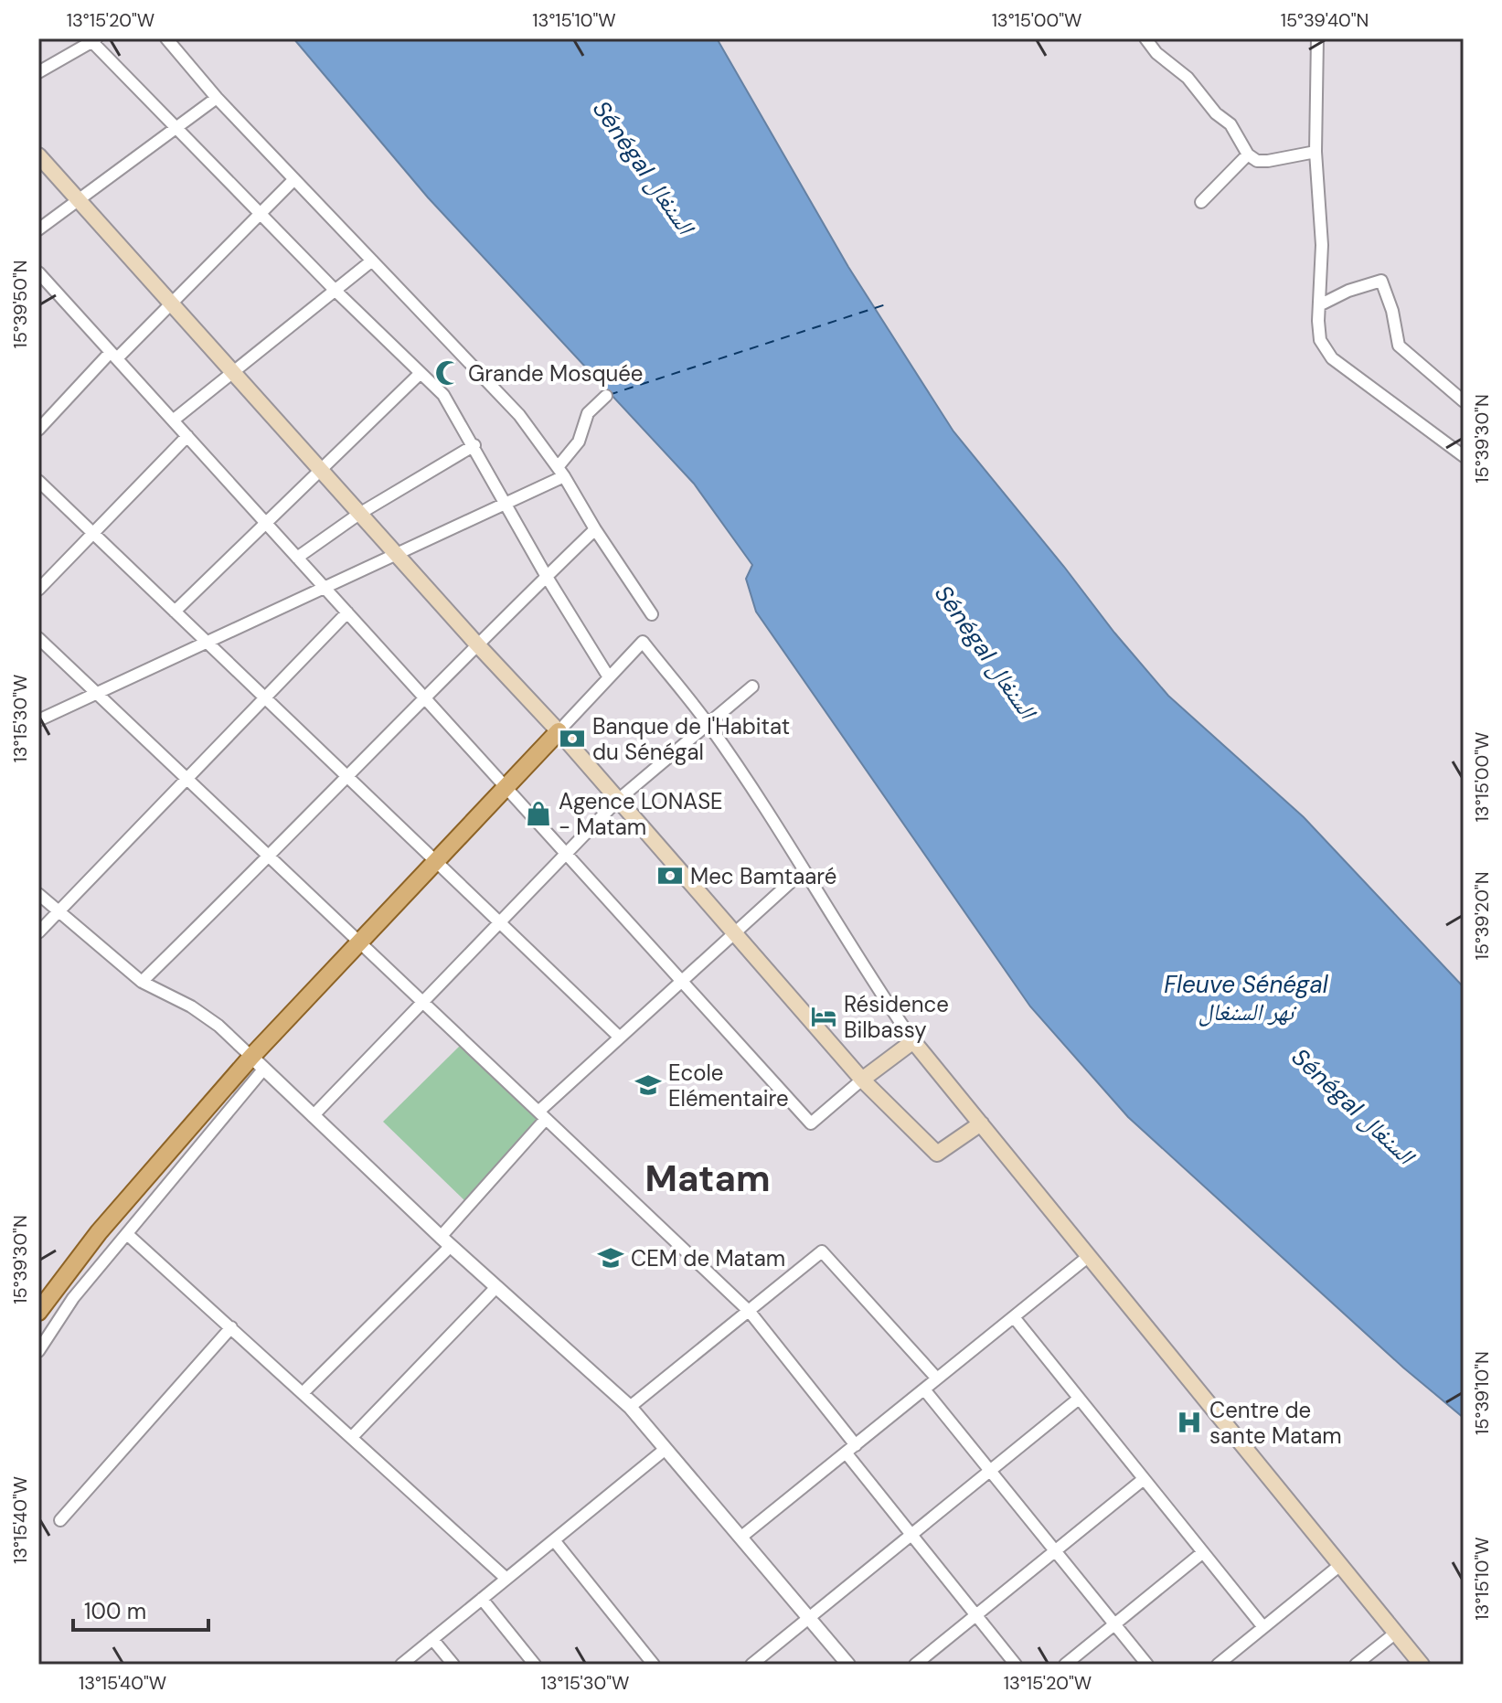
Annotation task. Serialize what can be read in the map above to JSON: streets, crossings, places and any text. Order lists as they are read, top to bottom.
{
  "districts": ["Matam"],
  "water": ["Sénégal السنغال", "Fleuve Sénégal نهر السنغال"],
  "places": {
    "mosque": ["Grande Mosquée"],
    "bank": ["Banque de l'Habitat du Sénégal", "Mec Bamtaaré"],
    "shop": ["Agence LONASE - Matam"],
    "hotel": ["Résidence Bilbassy"],
    "school or university": ["Ecole Elémentaire", "CEM de Matam"],
    "hospital": ["Centre de sante Matam"]
  },
  "scale_bar": "100 m",
  "coordinates": [
    "13°15'20\"W",
    "13°15'10\"W",
    "13°15'00\"W",
    "15°39'40\"N",
    "15°39'50\"N",
    "15°39'30\"N",
    "13°15'30\"W",
    "15°39'20\"N",
    "15°39'10\"N",
    "13°15'40\"W"
  ]
}
